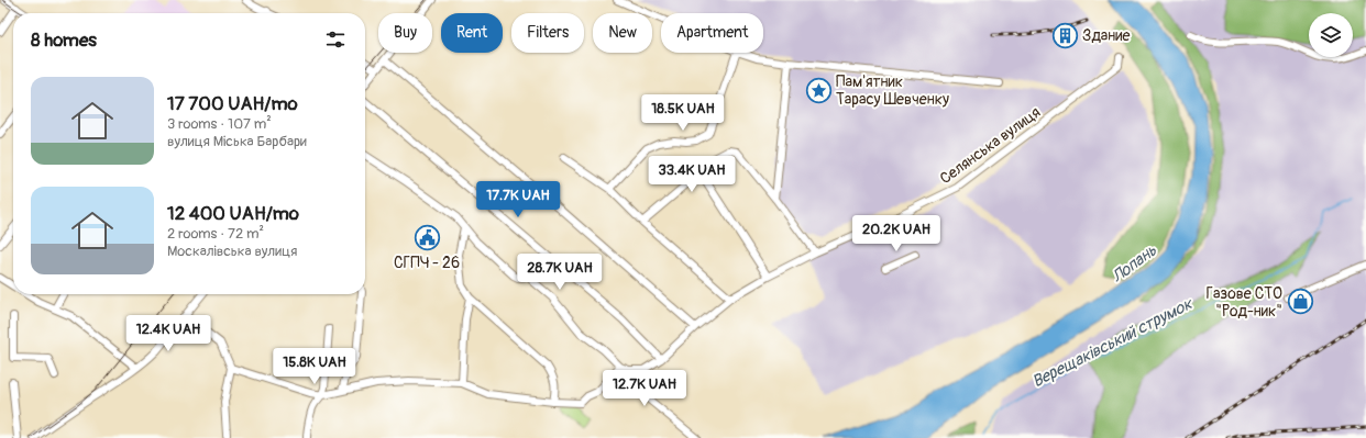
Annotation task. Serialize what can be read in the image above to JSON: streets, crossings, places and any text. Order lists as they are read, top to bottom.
{
  "streets": {
    "street": ["Селянська вулиця"]
  },
  "water": ["Лопань", "Верещаківський струмок"],
  "places": {
    "building": ["Здание"],
    "place": ["Пам'ятник Тарасу Шевченку"],
    "public building": ["СГПЧ - 26"],
    "shop": ["Газове СТО \"Род-ник\""]
  },
  "page": {
    "chip": [
      "Buy",
      "Rent",
      "Filters",
      "New",
      "Apartment"
    ],
    "heading": "8 homes",
    "list": [
      {
        "name": "17 700 UAH/mo",
        "note": "3 rooms · 107 m² · вулиця Міська Барбари"
      },
      {
        "name": "12 400 UAH/mo",
        "note": "2 rooms · 72 m² · Москалівська вулиця"
      }
    ],
    "price": [
      "18.5K UAH",
      "33.4K UAH",
      "17.7K UAH",
      "20.2K UAH",
      "28.7K UAH",
      "12.4K UAH",
      "15.8K UAH",
      "12.7K UAH"
    ]
  }
}
